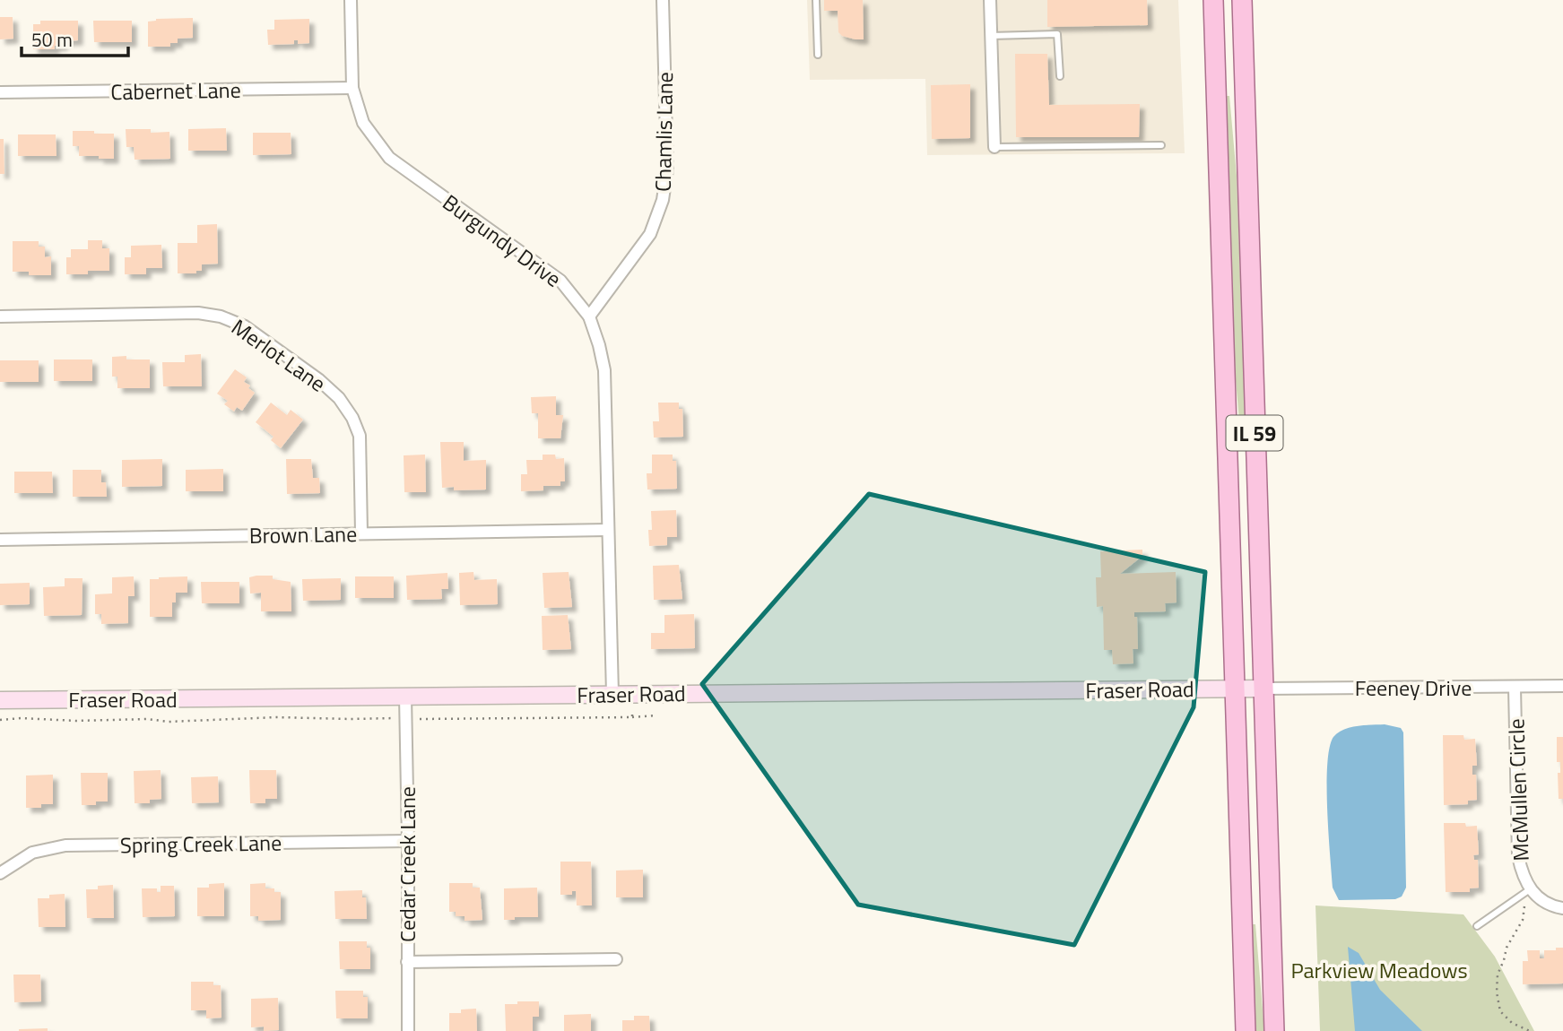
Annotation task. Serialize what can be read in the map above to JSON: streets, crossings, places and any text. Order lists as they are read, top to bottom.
{
  "streets": {
    "main road": ["IL 59"],
    "street": [
      "Cabernet Lane",
      "Chamlis Lane",
      "Burgundy Drive",
      "Merlot Lane",
      "Brown Lane",
      "Feeney Drive",
      "Fraser Road",
      "McMullen Circle",
      "Spring Creek Lane",
      "Cedar Creek Lane"
    ]
  },
  "crossings": [
    ["Cabernet Lane", "Burgundy Drive"],
    ["Chamlis Lane", "Burgundy Drive"],
    ["Burgundy Drive", "Brown Lane"],
    ["Burgundy Drive", "Fraser Road"],
    ["Merlot Lane", "Brown Lane"],
    ["IL 59", "Feeney Drive"],
    ["IL 59", "Fraser Road"],
    ["Feeney Drive", "Fraser Road"],
    ["Feeney Drive", "McMullen Circle"],
    ["Fraser Road", "Cedar Creek Lane"],
    ["Spring Creek Lane", "Cedar Creek Lane"]
  ],
  "parks": ["Parkview Meadows"],
  "scale_bar": "50 m"
}
